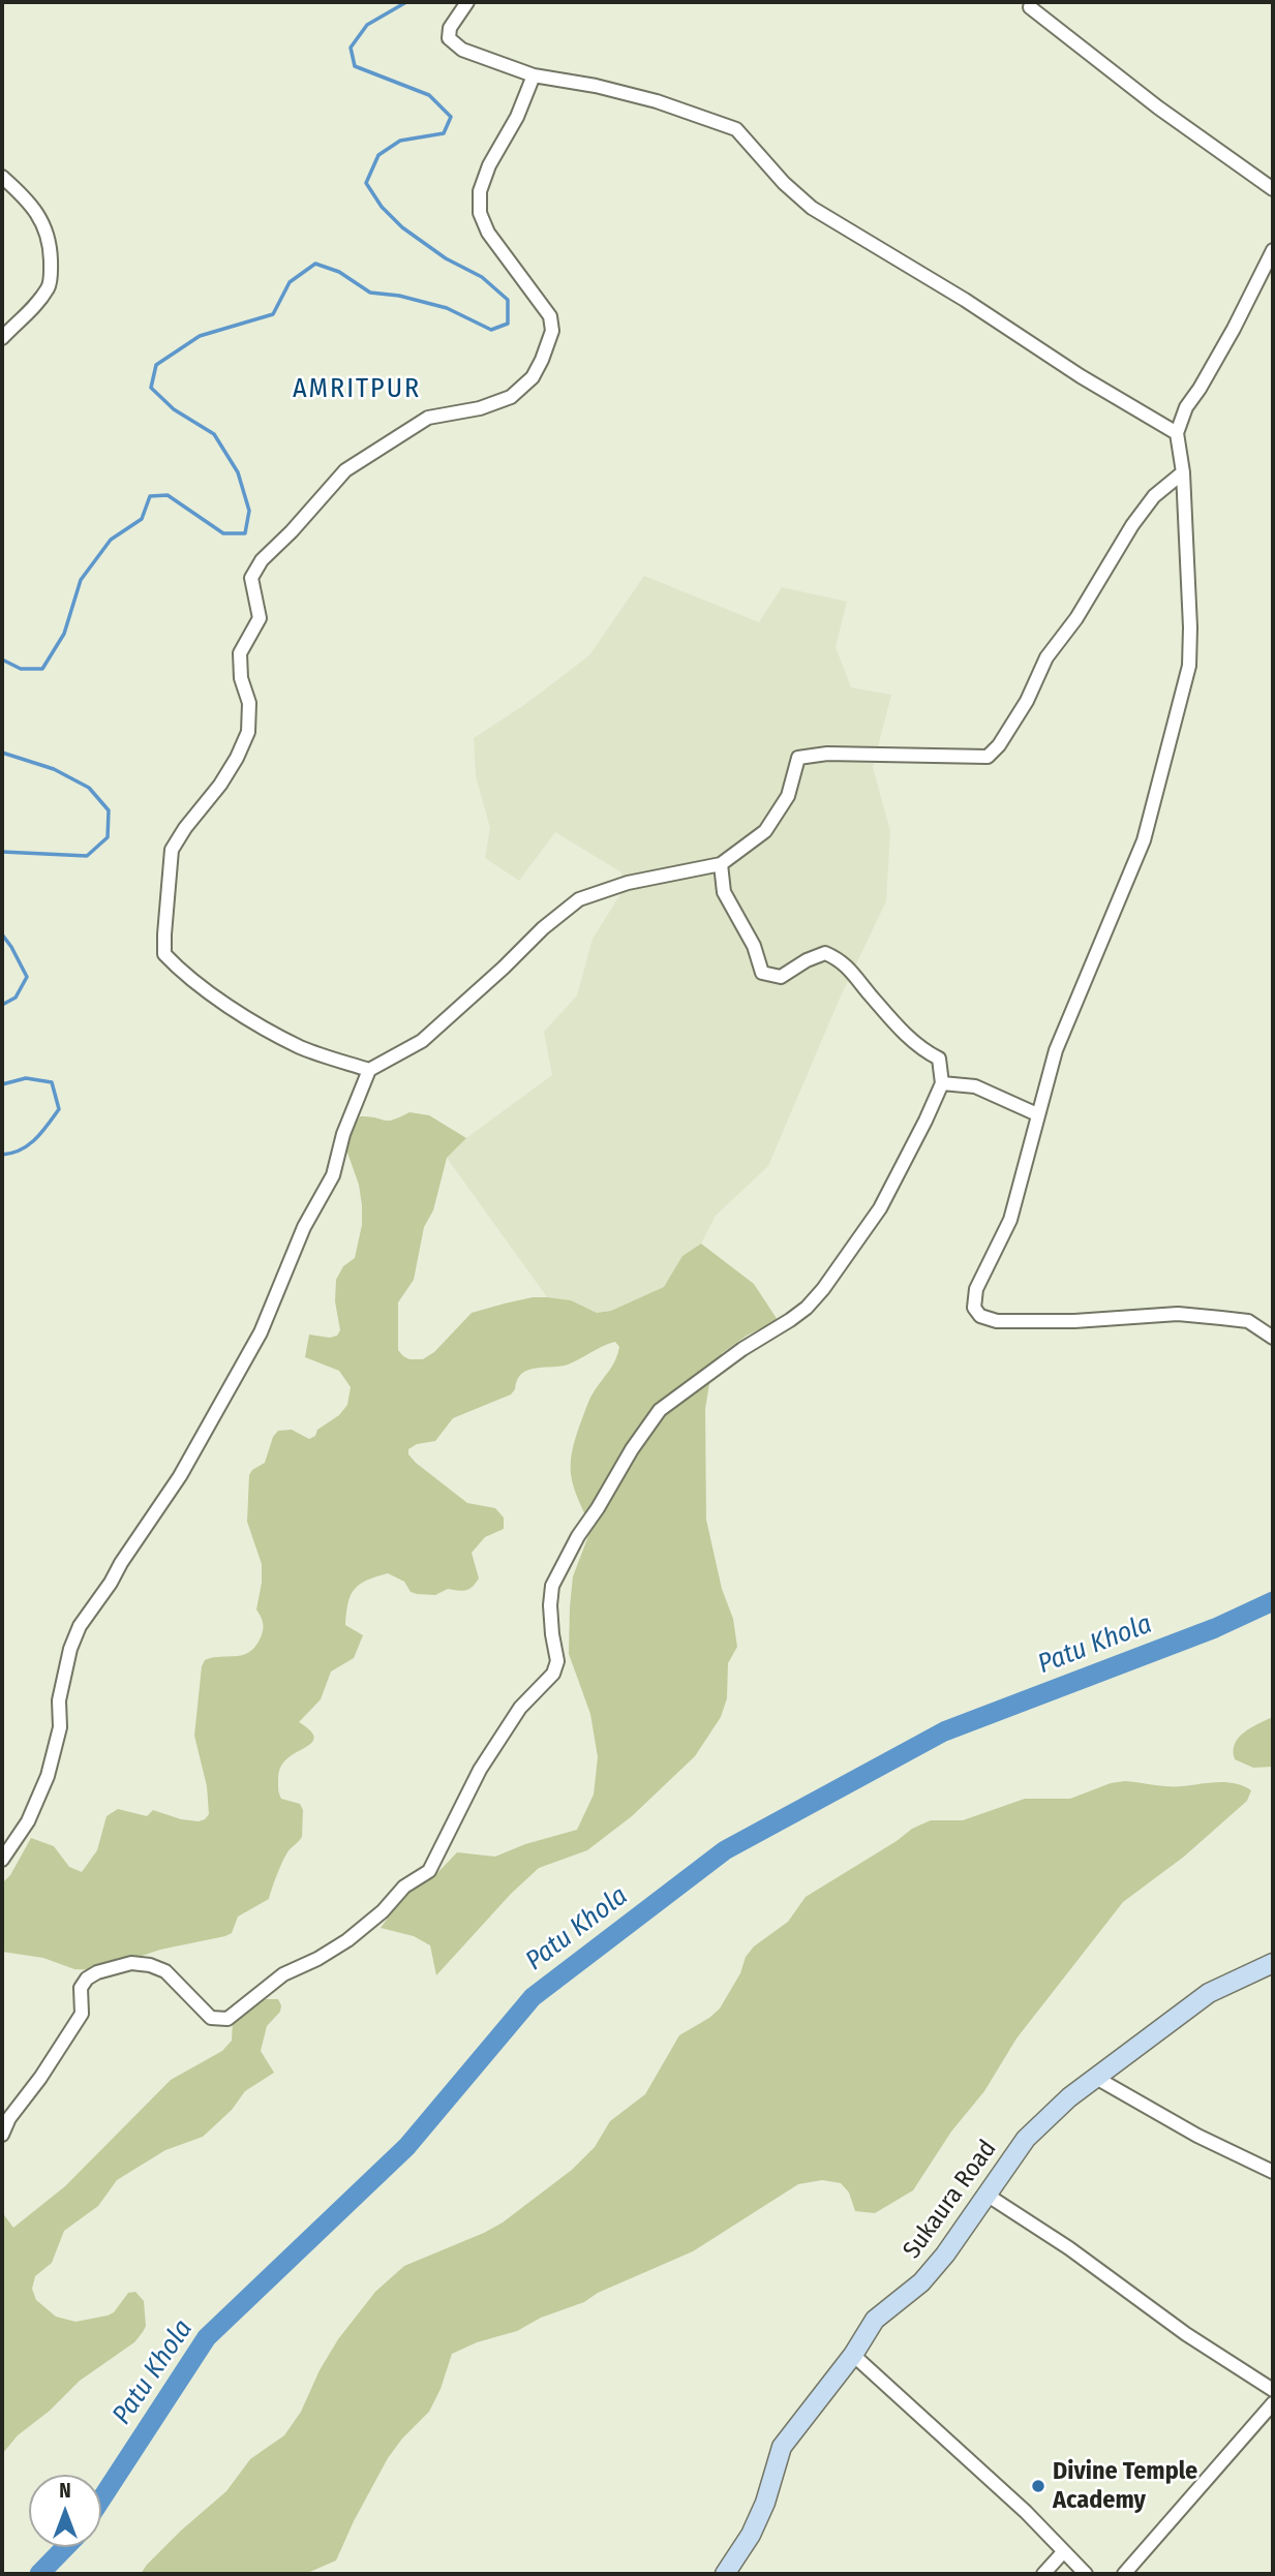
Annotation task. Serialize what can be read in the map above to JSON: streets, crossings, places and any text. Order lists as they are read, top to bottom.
{
  "streets": {
    "street": ["Sukaura Road"]
  },
  "districts": ["AMRITPUR"],
  "water": ["Patu Khola"],
  "places": ["Divine Temple Academy"],
  "north": "top"
}
